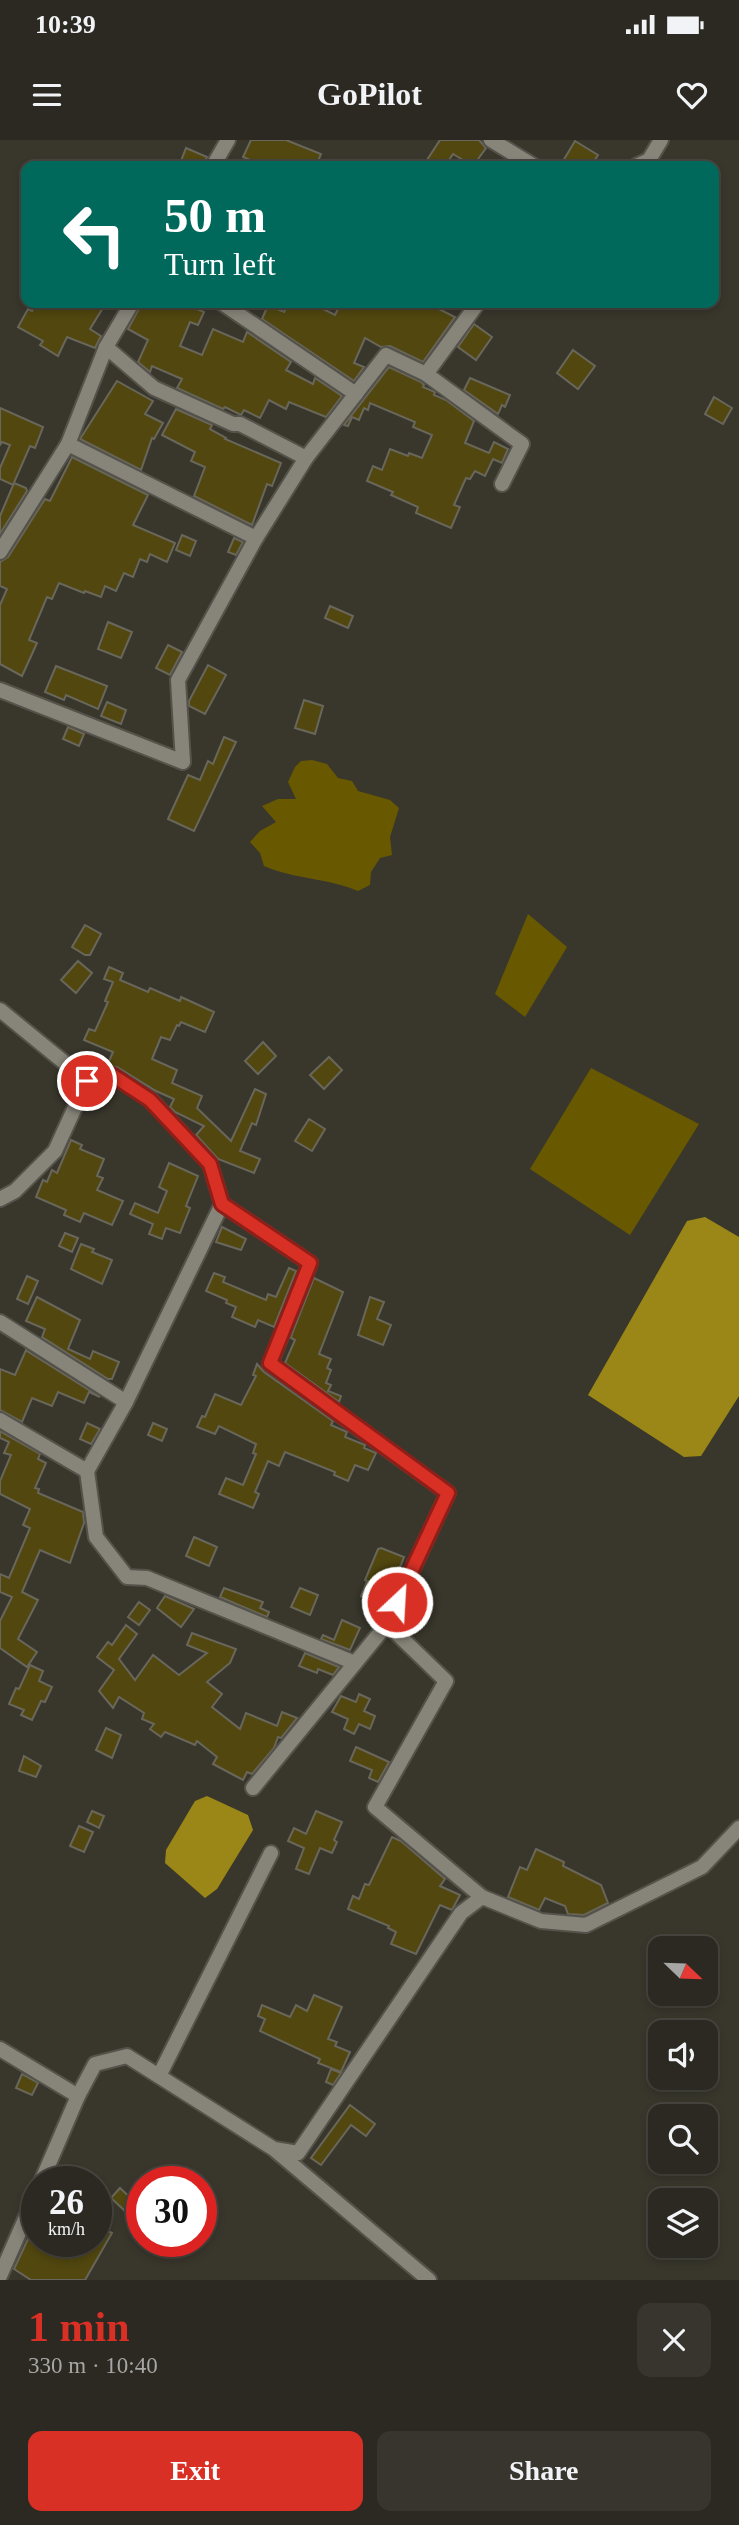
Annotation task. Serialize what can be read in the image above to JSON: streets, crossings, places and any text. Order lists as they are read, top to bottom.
{
  "north": "bottom right",
  "page": {
    "status": "10:39",
    "header": "GoPilot",
    "turn": ["50 m", "Turn left"],
    "speed": "26 km/h",
    "limit": "30",
    "heading": ["1 min", "330 m · 10:40"],
    "buttons": ["Exit", "Share"]
  }
}
